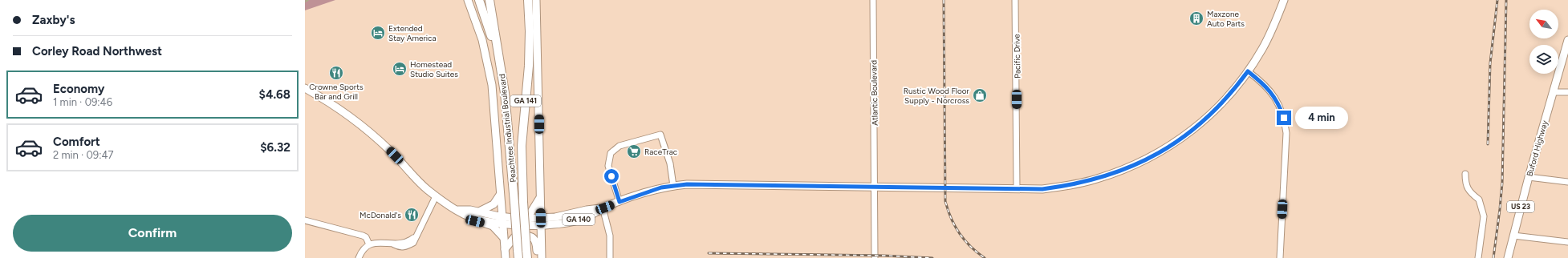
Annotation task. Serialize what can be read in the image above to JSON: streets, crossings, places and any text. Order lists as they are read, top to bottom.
{
  "streets": {
    "highway": ["GA 141", "Peachtree Industrial Boulevard"],
    "main road": ["Buford Highway", "US 23", "GA 140"],
    "street": ["Pacific Drive", "Atlantic Boulevard"]
  },
  "crossings": [
    ["Pacific Drive", "GA 140"],
    ["Atlantic Boulevard", "GA 140"],
    ["GA 141", "Peachtree Industrial Boulevard"],
    ["Peachtree Industrial Boulevard", "GA 140"]
  ],
  "places": {
    "building": ["Maxzone Auto Parts"],
    "hotel": ["Extended Stay America", "Homestead Studio Suites"],
    "restaurant": ["Crowne Sports Bar and Grill", "McDonald's"],
    "shop": ["Rustic Wood Floor Supply - Norcross"],
    "supermarket": ["RaceTrac"]
  },
  "north": "top left",
  "page": {
    "banner": ["Zaxby's", "Corley Road Northwest"],
    "list": [
      {
        "name": "Economy",
        "note": "1 min · 09:46",
        "value": "$4.68"
      },
      {
        "name": "Comfort",
        "note": "2 min · 09:47",
        "value": "$6.32"
      }
    ],
    "bubble": "4 min",
    "buttons": "Confirm"
  }
}
